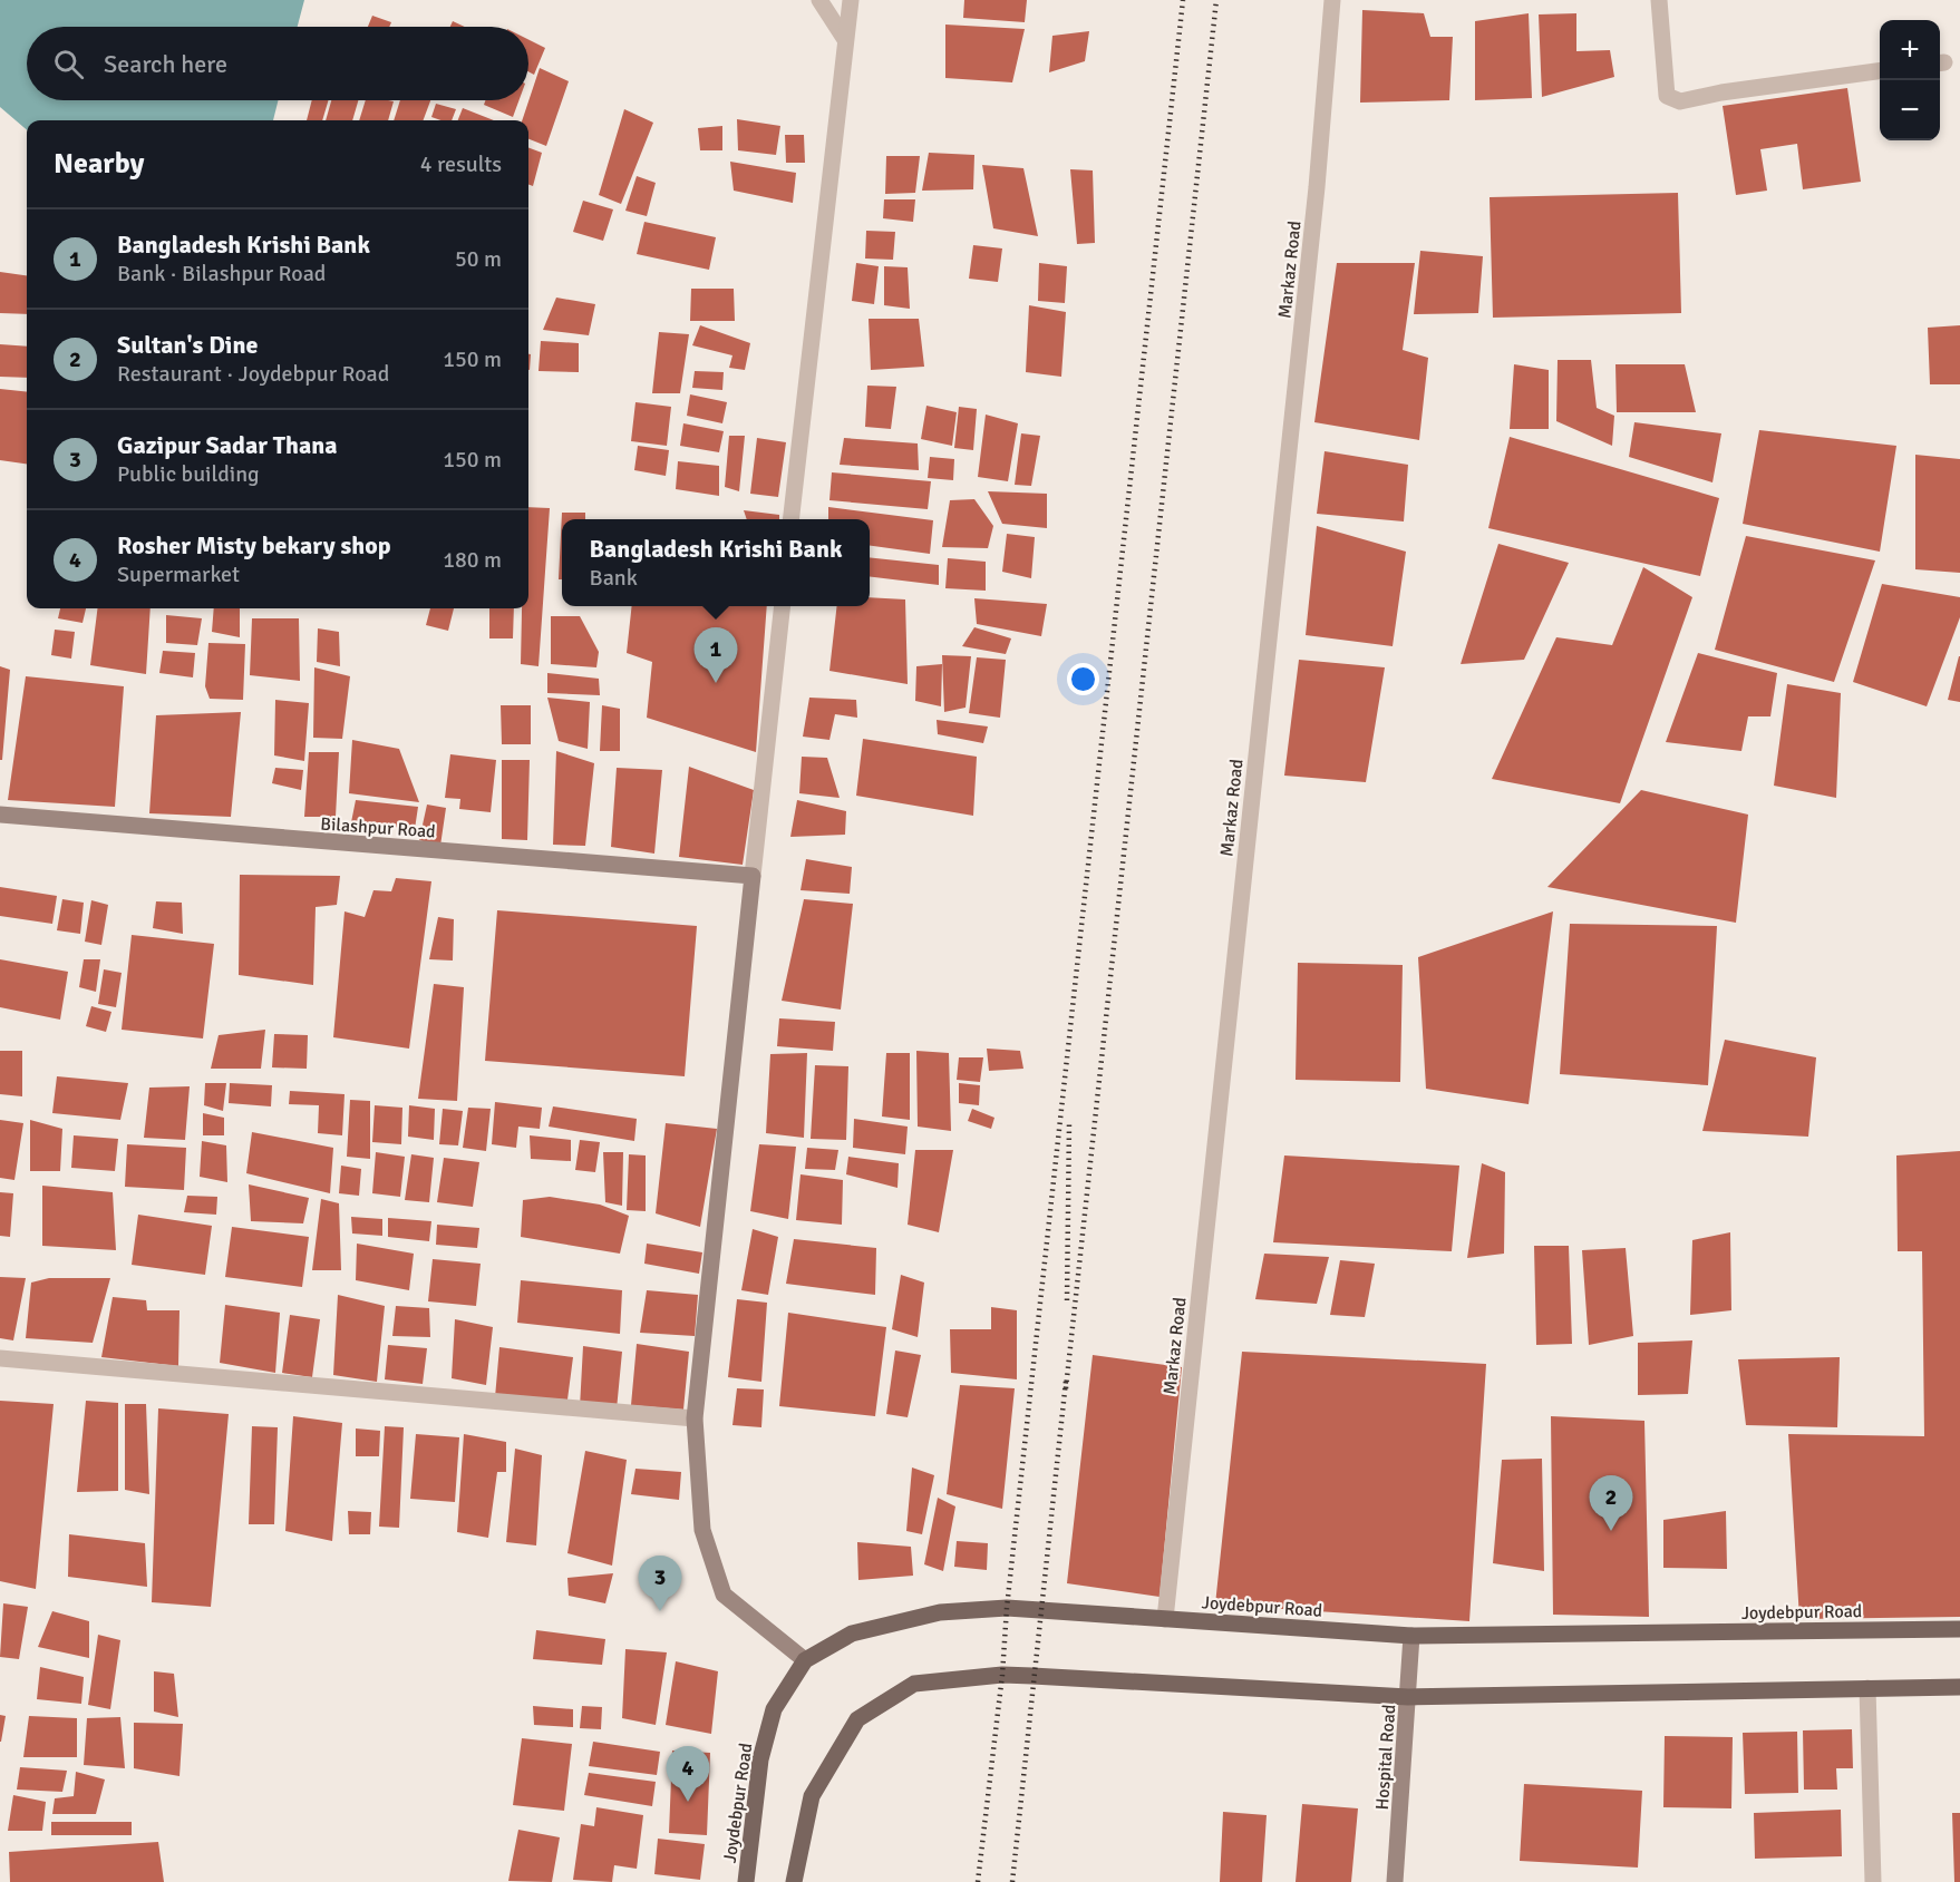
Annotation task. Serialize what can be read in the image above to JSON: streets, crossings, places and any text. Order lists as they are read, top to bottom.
{
  "streets": {
    "main road": ["Bilashpur Road", "Joydebpur Road", "Hospital Road"],
    "street": ["Markaz Road"]
  },
  "crossings": [
    ["Markaz Road", "Joydebpur Road"],
    ["Joydebpur Road", "Hospital Road"]
  ],
  "page": {
    "map_buttons": ["+", "−"],
    "search": "Search here",
    "heading": ["Nearby", "4 results"],
    "list": [
      {
        "mark": "1",
        "name": "Bangladesh Krishi Bank",
        "note": "Bank · Bilashpur Road",
        "value": "50 m"
      },
      {
        "mark": "2",
        "name": "Sultan's Dine",
        "note": "Restaurant · Joydebpur Road",
        "value": "150 m"
      },
      {
        "mark": "3",
        "name": "Gazipur Sadar Thana",
        "note": "Public building",
        "value": "150 m"
      },
      {
        "mark": "4",
        "name": "Rosher Misty bekary shop",
        "note": "Supermarket",
        "value": "180 m"
      }
    ],
    "popup": ["Bangladesh Krishi Bank", "Bank"],
    "pins": [
      "1",
      "2",
      "3",
      "4"
    ]
  }
}
